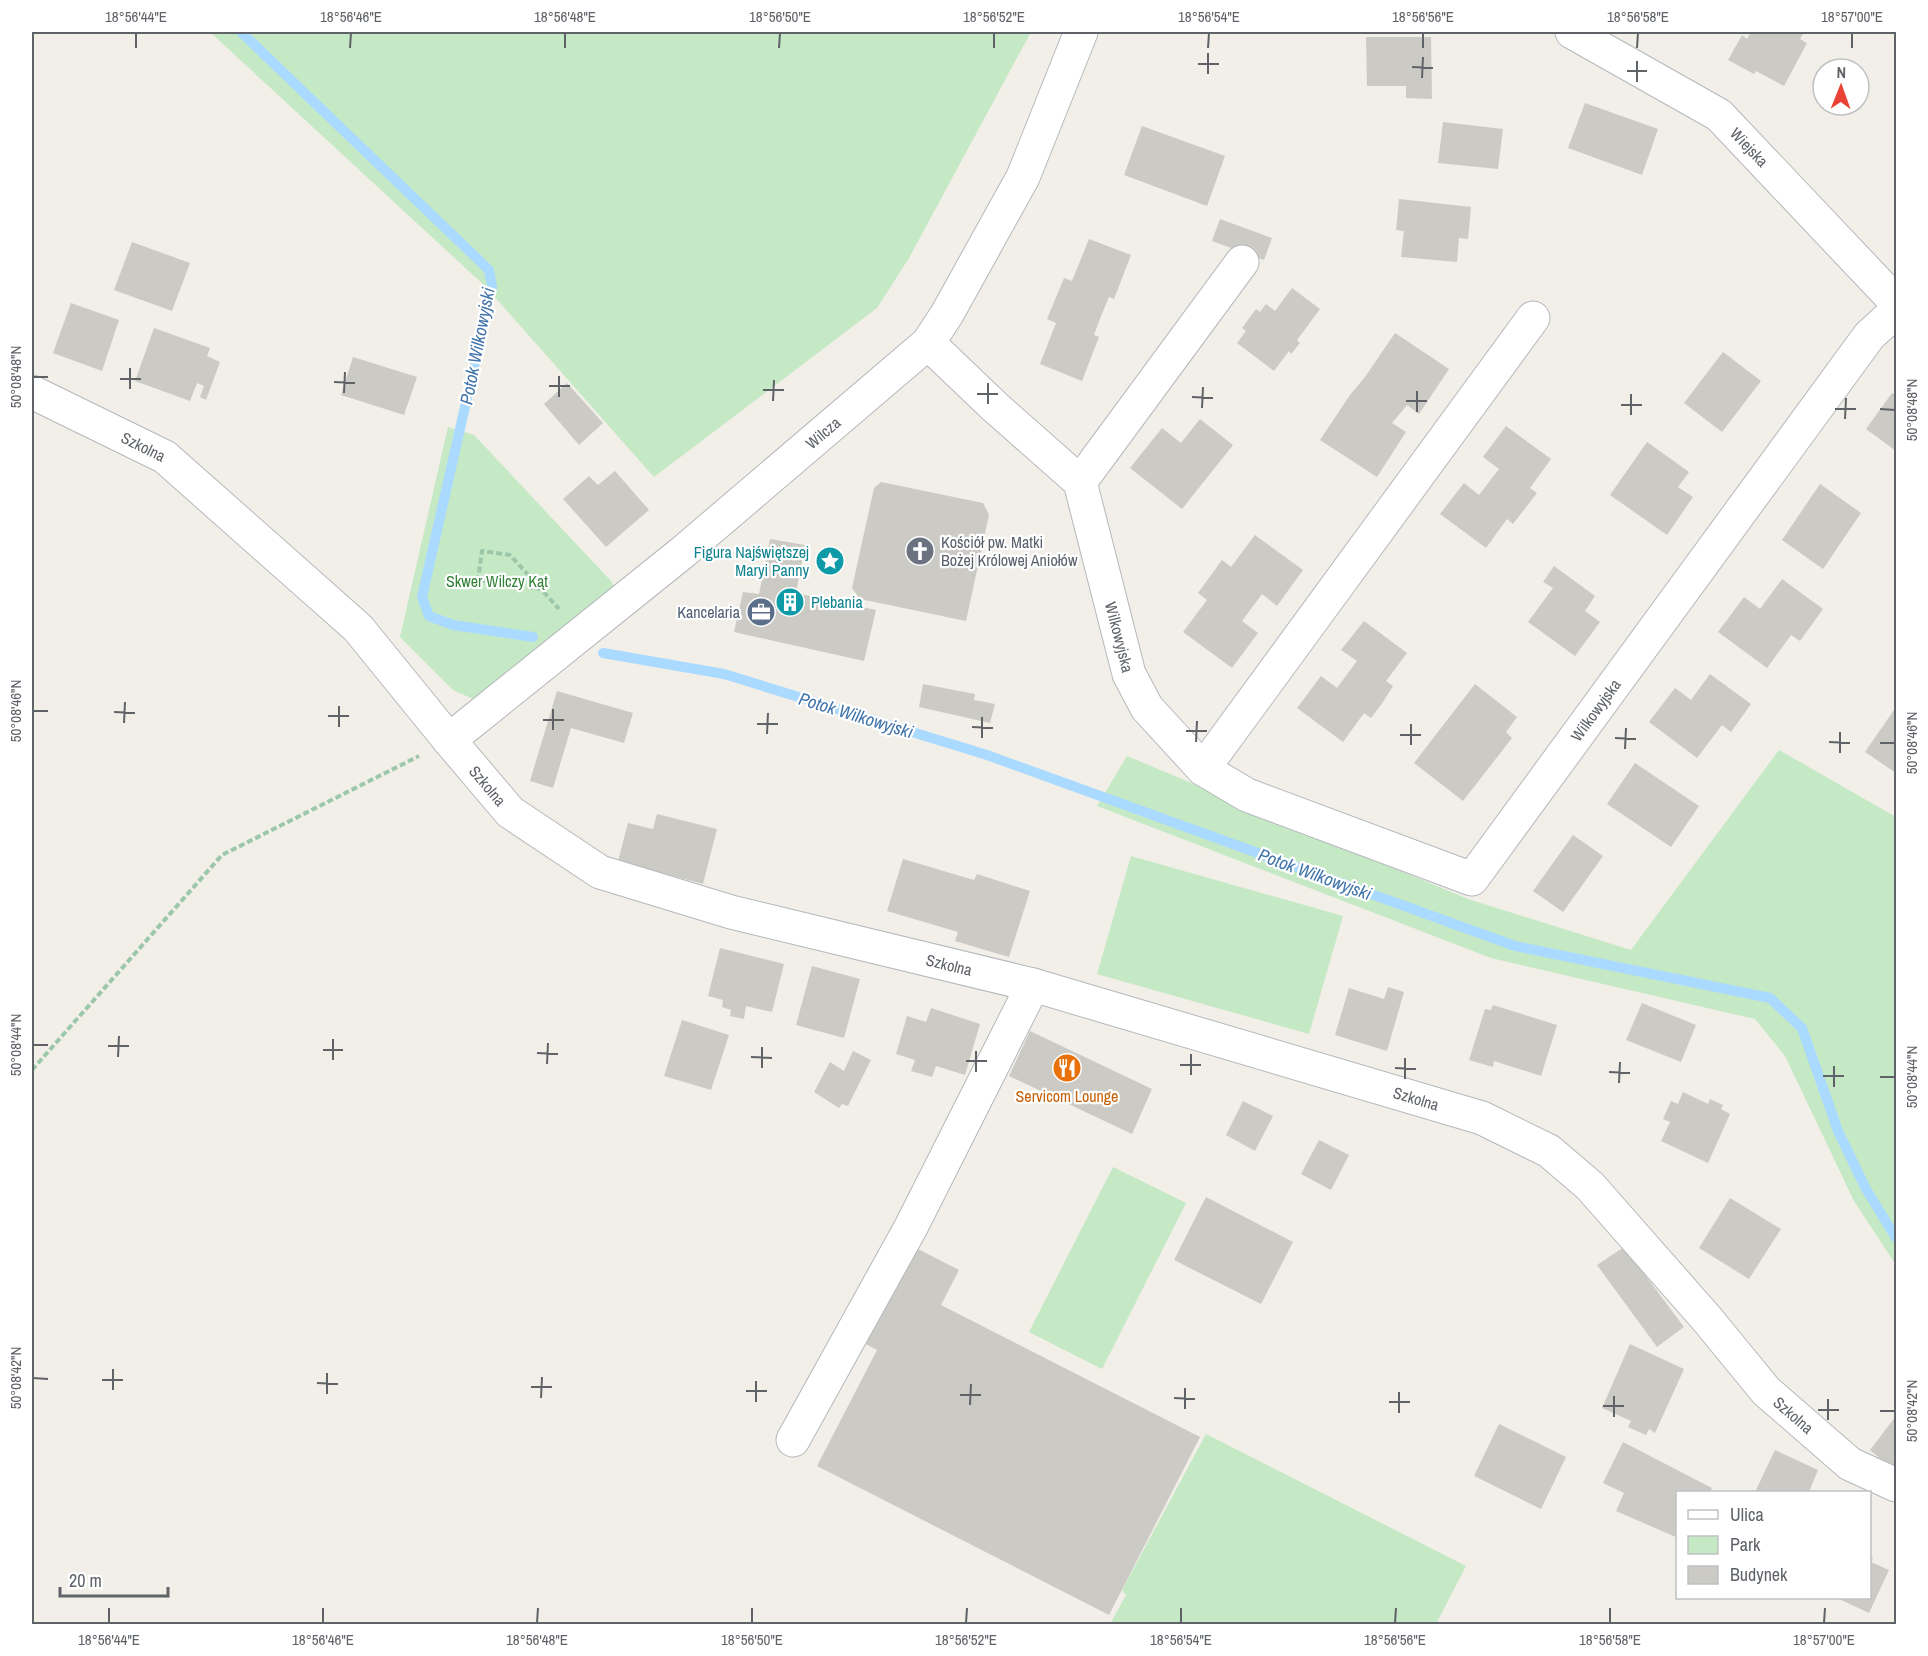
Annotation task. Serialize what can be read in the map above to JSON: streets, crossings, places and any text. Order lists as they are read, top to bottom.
{
  "streets": {
    "street": [
      "Wiejska",
      "Wilcza",
      "Szkolna",
      "Wilkowyjska"
    ]
  },
  "crossings": [
    ["Wilcza", "Szkolna"]
  ],
  "water": ["Potok Wilkowyjski"],
  "parks": ["Skwer Wilczy Kąt"],
  "places": {
    "church": ["Kościół pw. Matki Bożej Królowej Aniołów"],
    "place": ["Figura Najświętszej Maryi Panny"],
    "building": ["Plebania"],
    "office": ["Kancelaria"],
    "restaurant": ["Servicom Lounge"]
  },
  "legend": ["Ulica", "Park", "Budynek"],
  "scale_bar": "20 m",
  "north": "top",
  "coordinates": [
    "18°56'44\"E",
    "18°56'46\"E",
    "18°56'48\"E",
    "18°56'50\"E",
    "18°56'52\"E",
    "18°56'54\"E",
    "18°56'56\"E",
    "18°56'58\"E",
    "18°57'00\"E",
    "50°08'48\"N",
    "50°08'46\"N",
    "50°08'44\"N",
    "50°08'42\"N"
  ]
}
